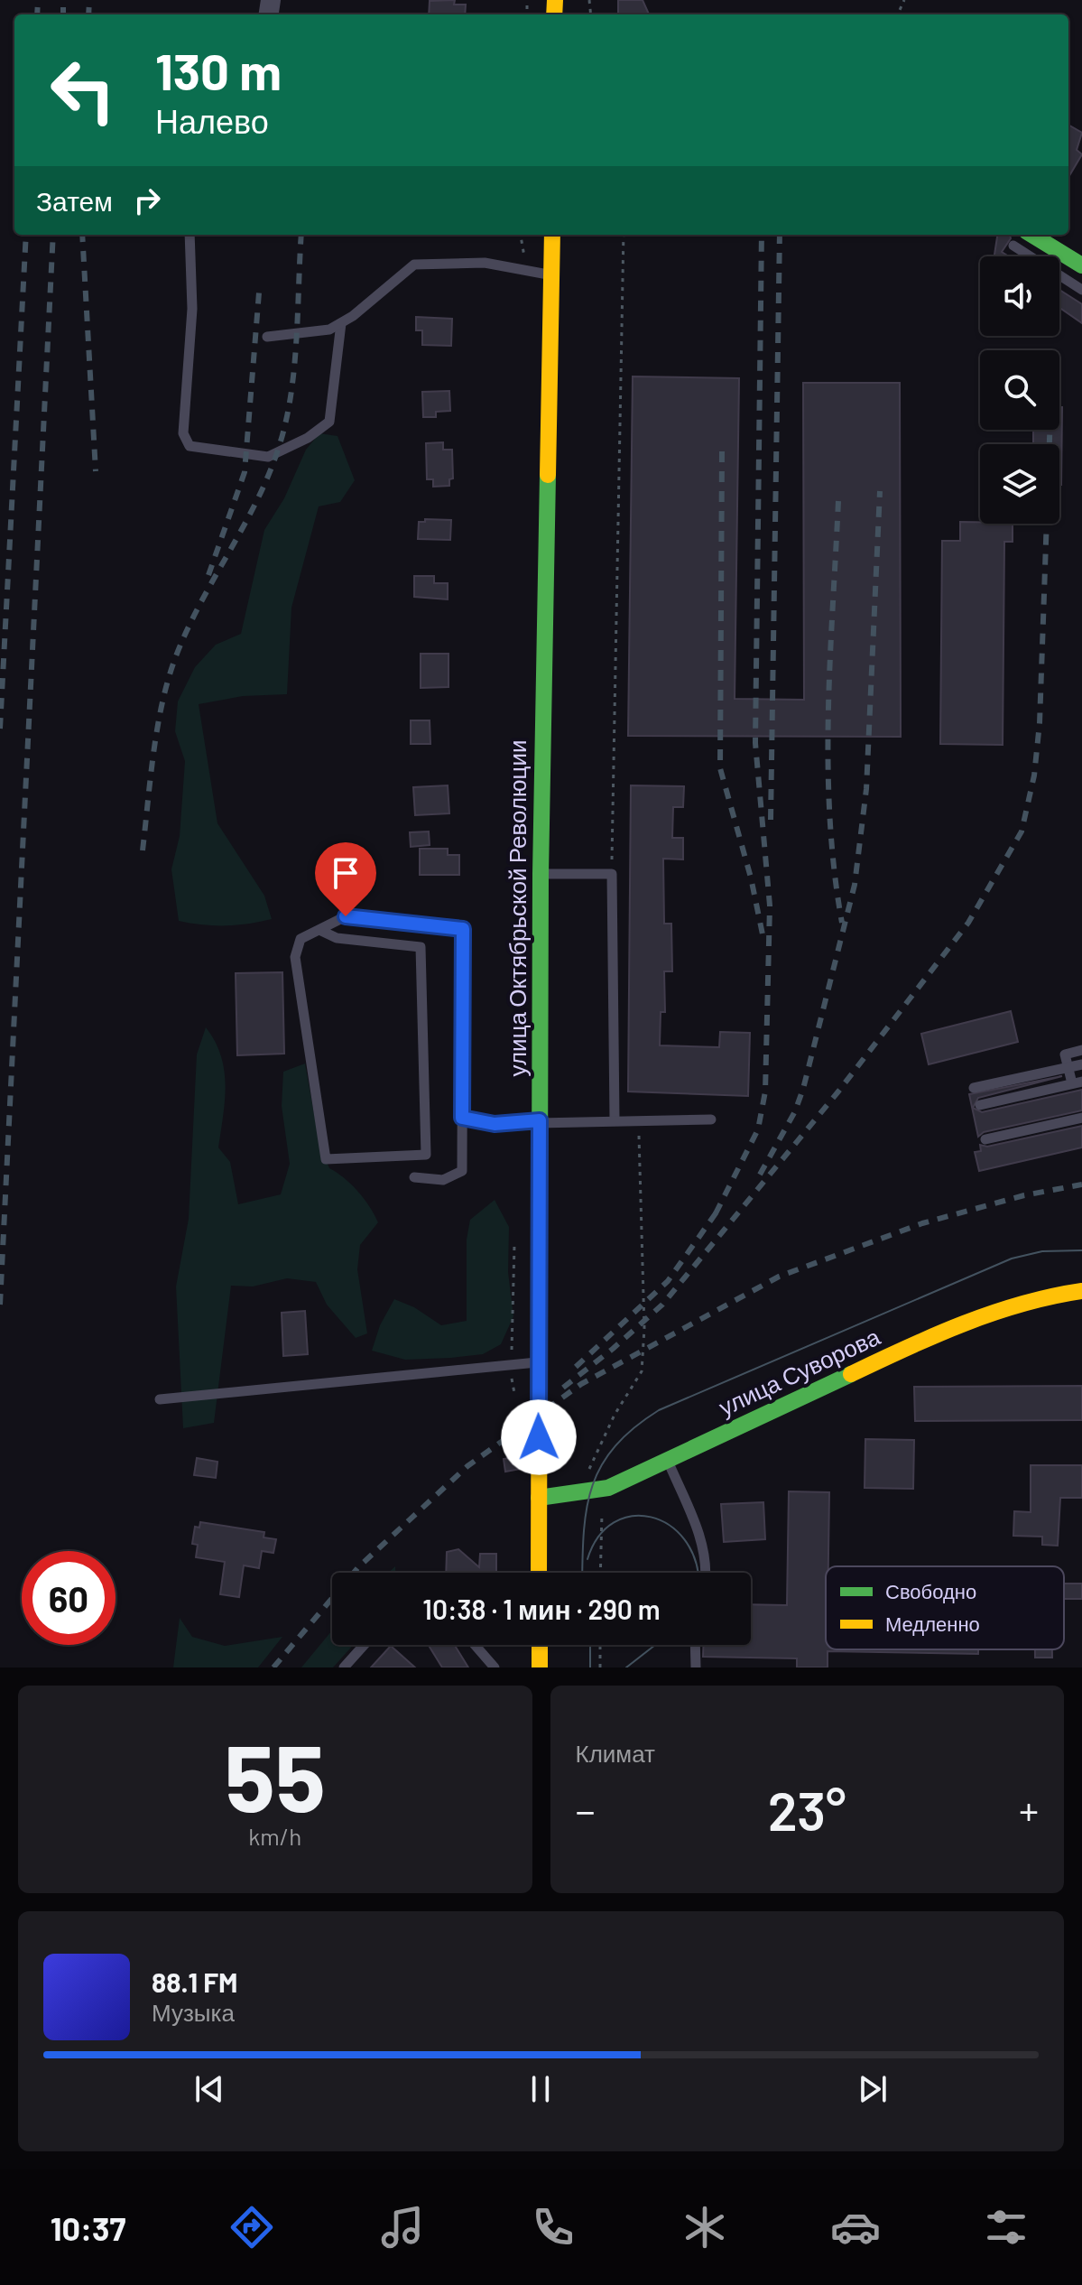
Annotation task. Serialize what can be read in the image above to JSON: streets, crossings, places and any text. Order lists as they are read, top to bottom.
{
  "streets": {
    "main road": ["улица Октябрьской Революции", "улица Суворова"]
  },
  "crossings": [
    ["улица Октябрьской Революции", "улица Суворова"]
  ],
  "legend": ["Свободно", "Медленно"],
  "page": {
    "turn": ["130 m", "Налево"],
    "then": "Затем",
    "limit": "60",
    "trip": "10:38 · 1 мин · 290 m",
    "tile": [
      ["55", "km/h"],
      "Климат"
    ],
    "heat": ["−", "23°", "+"],
    "song": ["88.1 FM", "Музыка"],
    "tabs": "10:37"
  }
}
